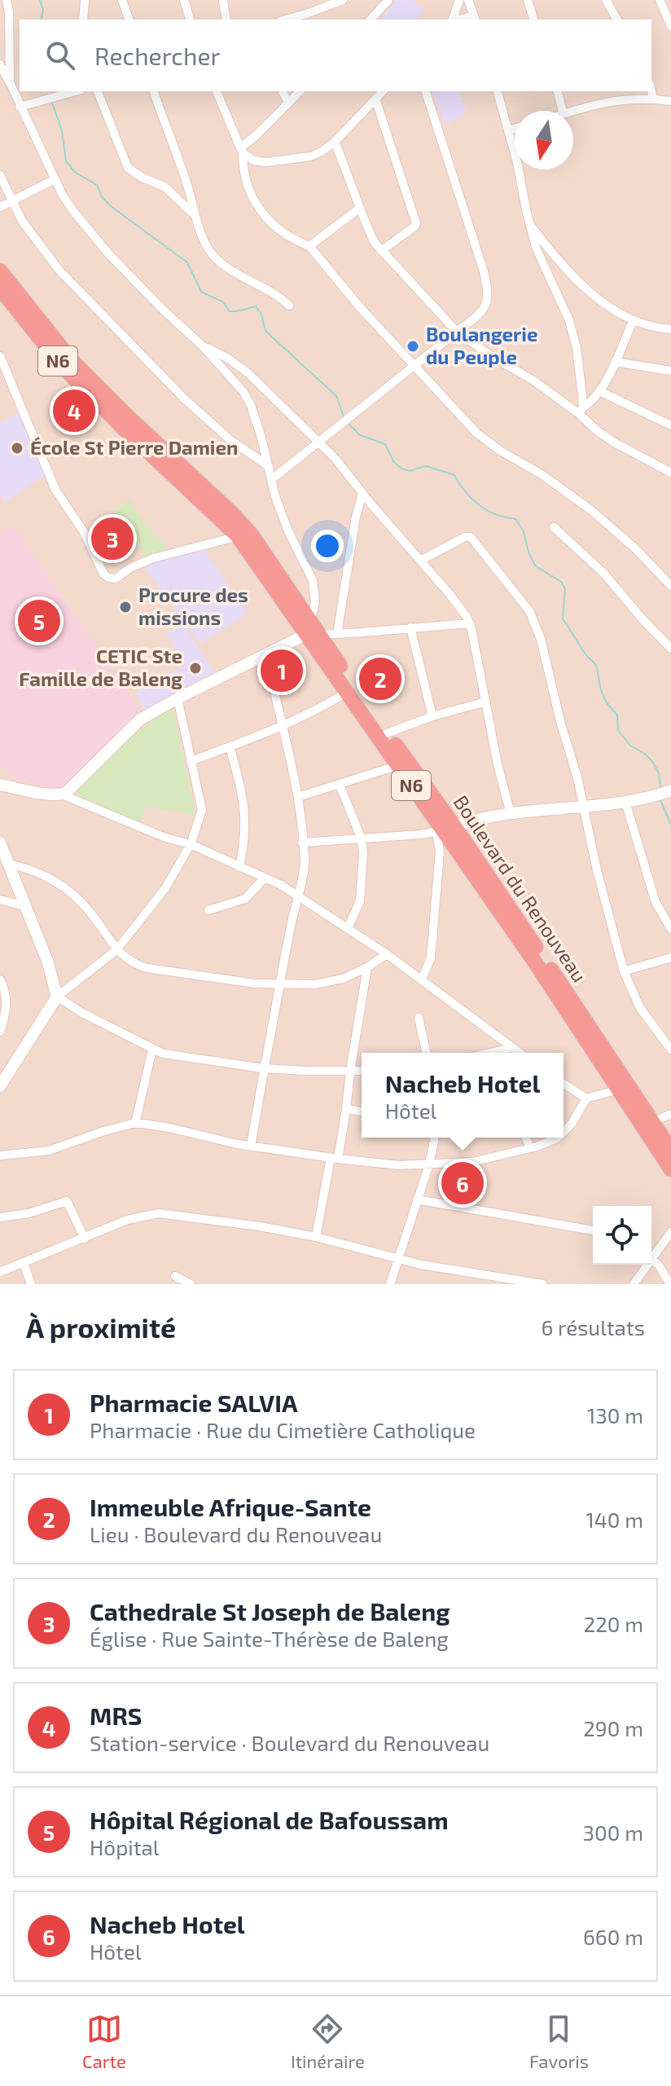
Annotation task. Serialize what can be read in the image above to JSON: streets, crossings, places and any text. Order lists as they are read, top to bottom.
{
  "streets": {
    "highway": ["N6", "Boulevard du Renouveau"]
  },
  "crossings": [
    ["N6", "Boulevard du Renouveau"]
  ],
  "places": [
    "Boulangerie du Peuple",
    "École St Pierre Damien",
    "Procure des missions",
    "CETIC Ste Famille de Baleng"
  ],
  "north": "bottom",
  "page": {
    "search": "Rechercher",
    "pins": [
      "4",
      "3",
      "5",
      "1",
      "2",
      "6"
    ],
    "popup": ["Nacheb Hotel", "Hôtel"],
    "heading": ["À proximité", "6 résultats"],
    "list": [
      {
        "mark": "1",
        "name": "Pharmacie SALVIA",
        "note": "Pharmacie · Rue du Cimetière Catholique",
        "value": "130 m"
      },
      {
        "mark": "2",
        "name": "Immeuble Afrique-Sante",
        "note": "Lieu · Boulevard du Renouveau",
        "value": "140 m"
      },
      {
        "mark": "3",
        "name": "Cathedrale St Joseph de Baleng",
        "note": "Église · Rue Sainte-Thérèse de Baleng",
        "value": "220 m"
      },
      {
        "mark": "4",
        "name": "MRS",
        "note": "Station-service · Boulevard du Renouveau",
        "value": "290 m"
      },
      {
        "mark": "5",
        "name": "Hôpital Régional de Bafoussam",
        "note": "Hôpital",
        "value": "300 m"
      },
      {
        "mark": "6",
        "name": "Nacheb Hotel",
        "note": "Hôtel",
        "value": "660 m"
      }
    ],
    "nav": ["Carte", "Itinéraire", "Favoris"]
  }
}
